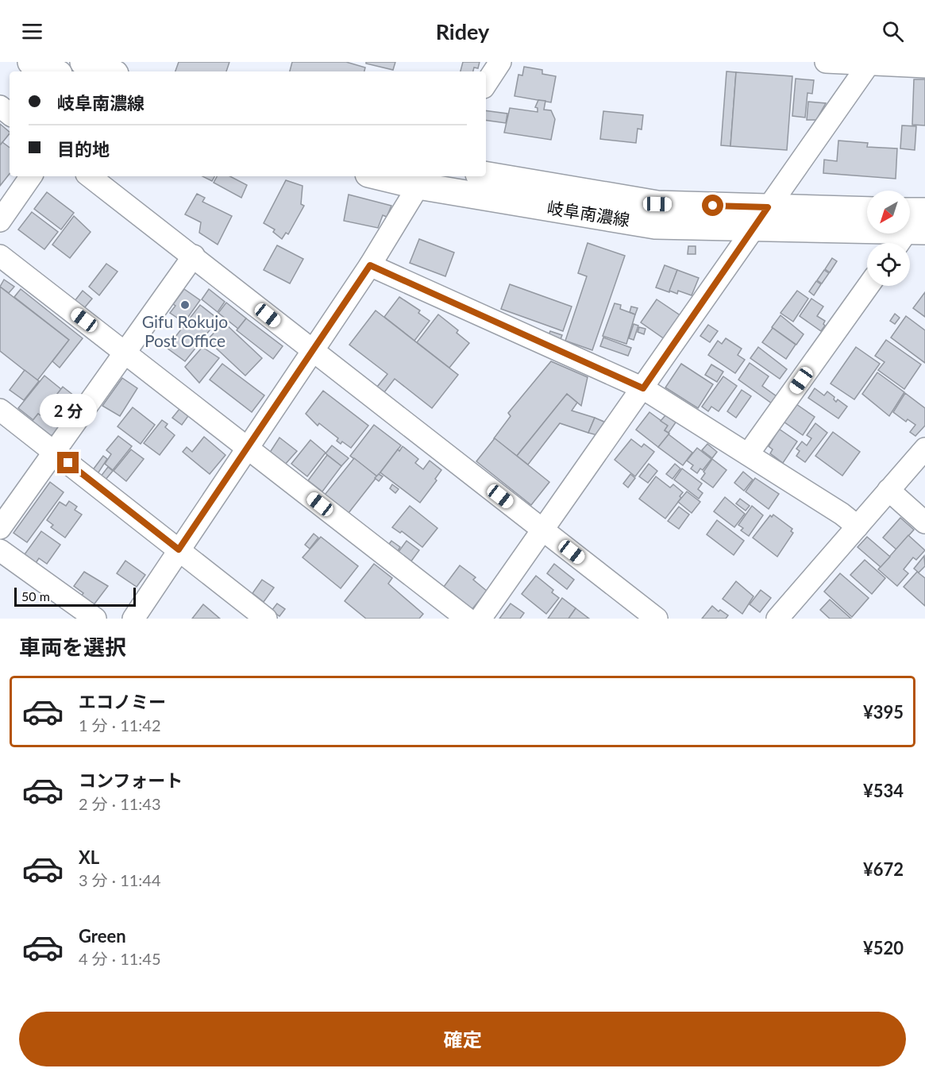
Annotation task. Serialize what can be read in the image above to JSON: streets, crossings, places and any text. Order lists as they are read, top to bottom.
{
  "streets": {
    "main road": ["岐阜南濃線"]
  },
  "places": ["Gifu Rokujo Post Office"],
  "scale_bar": "50 m",
  "north": "bottom left",
  "page": {
    "header": "Ridey",
    "banner": ["岐阜南濃線", "目的地"],
    "bubble": "2 分",
    "scale": "50 m",
    "heading": "車両を選択",
    "list": [
      {
        "name": "エコノミー",
        "note": "1 分 · 11:42",
        "value": "¥395"
      },
      {
        "name": "コンフォート",
        "note": "2 分 · 11:43",
        "value": "¥534"
      },
      {
        "name": "XL",
        "note": "3 分 · 11:44",
        "value": "¥672"
      },
      {
        "name": "Green",
        "note": "4 分 · 11:45",
        "value": "¥520"
      }
    ],
    "buttons": "確定"
  }
}
